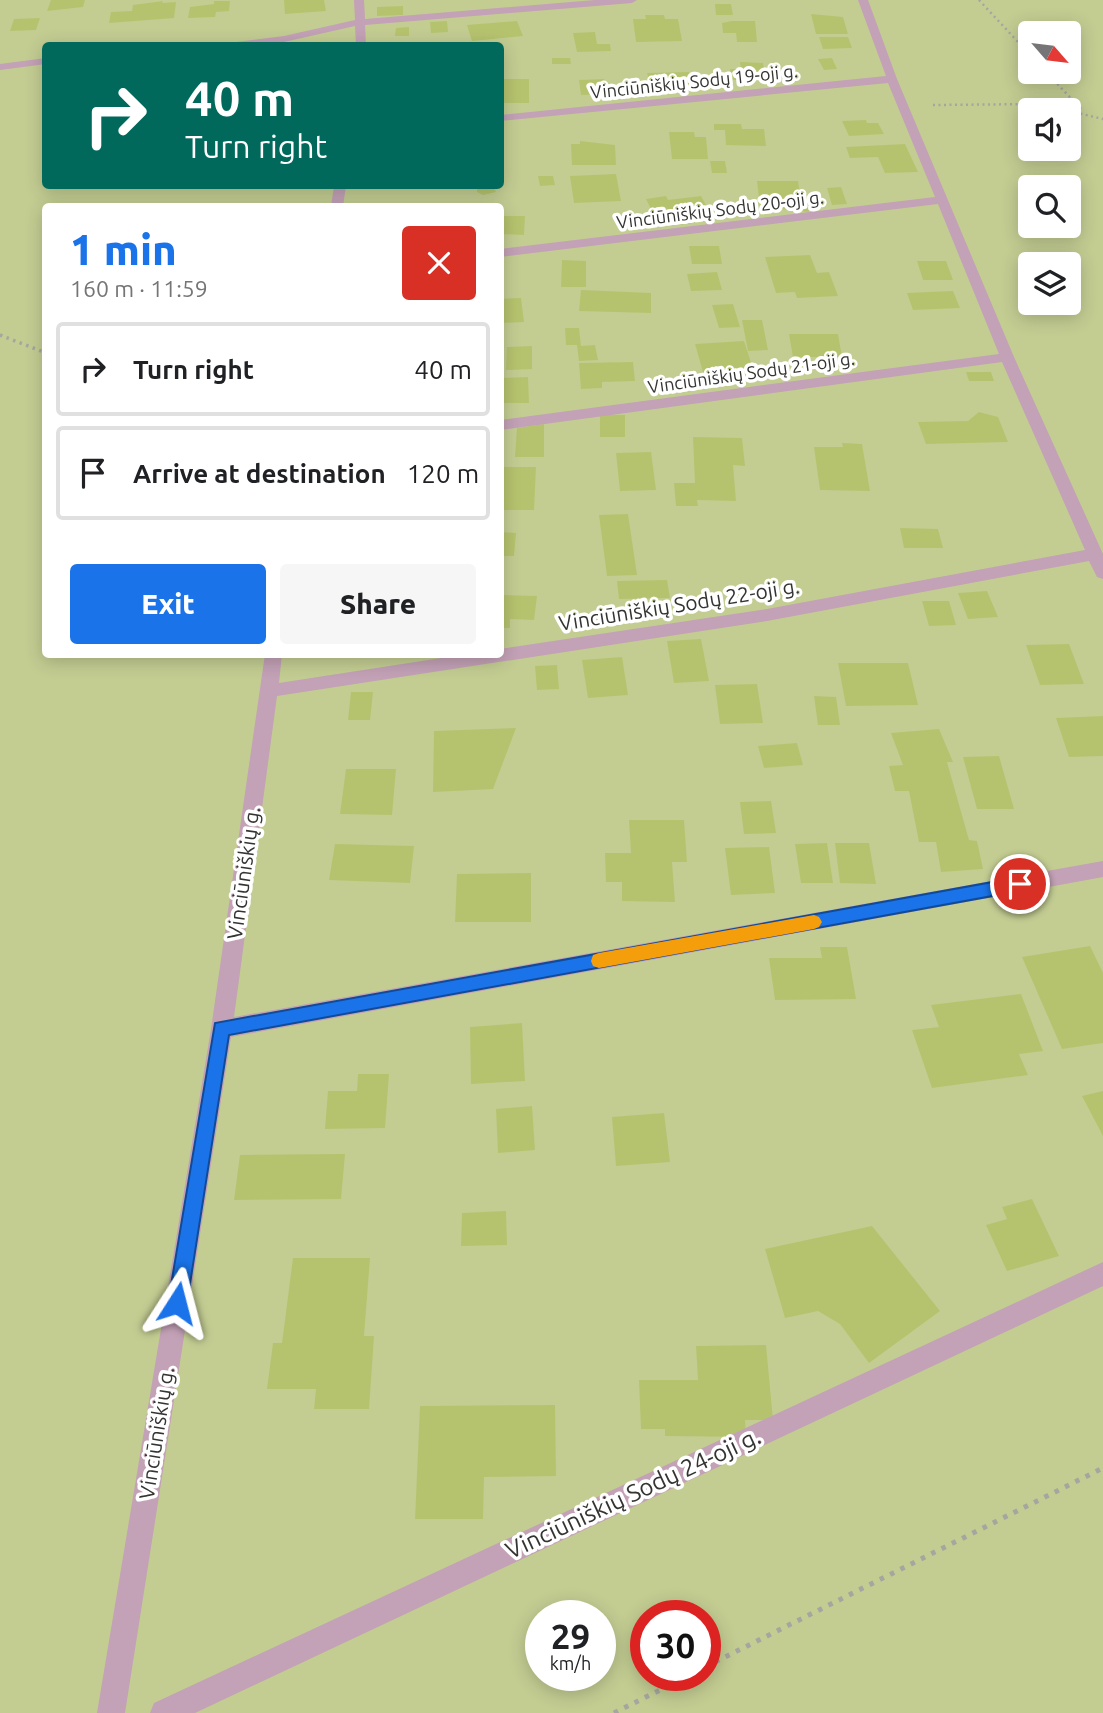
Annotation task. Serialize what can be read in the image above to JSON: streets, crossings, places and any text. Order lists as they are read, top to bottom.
{
  "streets": {
    "street": [
      "Vinciūniškių Sodų 19-oji g.",
      "Vinciūniškių Sodų 20-oji g.",
      "Vinciūniškių Sodų 21-oji g.",
      "Vinciūniškių Sodų 22-oji g.",
      "Vinciūniškių g.",
      "Vinciūniškių Sodų 24-oji g."
    ]
  },
  "crossings": [
    ["Vinciūniškių Sodų 22-oji g.", "Vinciūniškių g."]
  ],
  "north": "bottom right",
  "page": {
    "turn": ["40 m", "Turn right"],
    "heading": ["1 min", "160 m · 11:59"],
    "list": [
      {
        "name": "Turn right",
        "value": "40 m"
      },
      {
        "name": "Arrive at destination",
        "value": "120 m"
      }
    ],
    "buttons": ["Exit", "Share"],
    "speed": "29 km/h",
    "limit": "30"
  }
}
